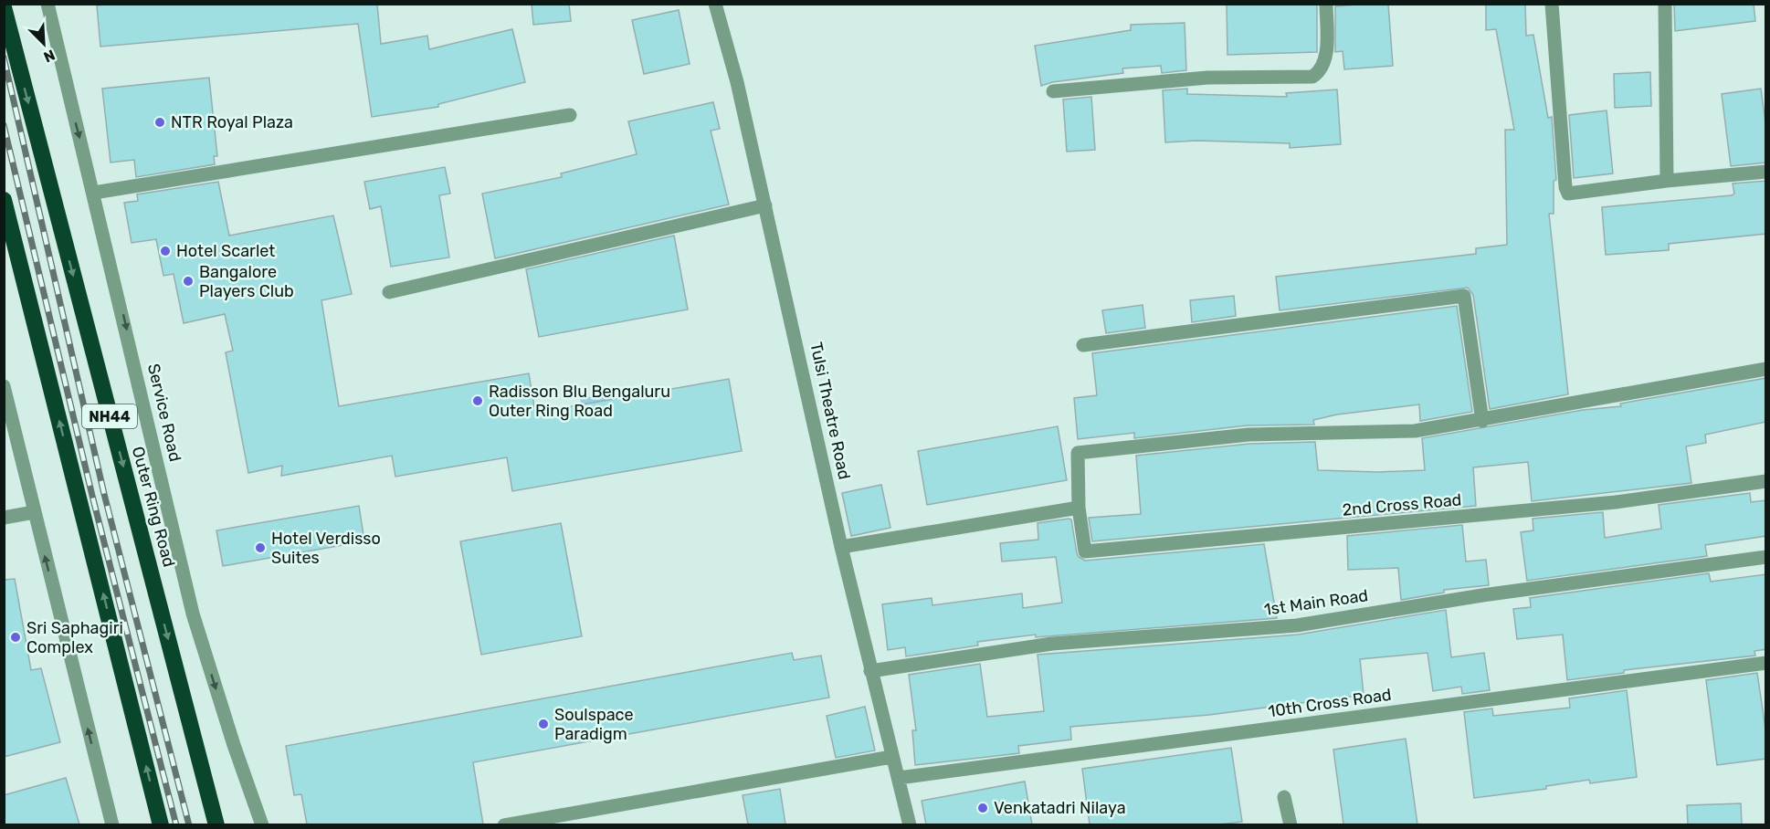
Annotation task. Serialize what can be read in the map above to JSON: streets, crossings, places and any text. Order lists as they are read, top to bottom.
{
  "streets": {
    "highway": ["NH44", "Outer Ring Road"],
    "street": [
      "Tulsi Theatre Road",
      "Service Road",
      "2nd Cross Road",
      "1st Main Road",
      "10th Cross Road"
    ]
  },
  "crossings": [
    ["Tulsi Theatre Road", "1st Main Road"],
    ["Tulsi Theatre Road", "10th Cross Road"]
  ],
  "one_way": ["Service Road"],
  "places": [
    "NTR Royal Plaza",
    "Hotel Scarlet",
    "Bangalore Players Club",
    "Radisson Blu Bengaluru Outer Ring Road",
    "Hotel Verdisso Suites",
    "Sri Saphagiri Complex",
    "Soulspace Paradigm",
    "Venkatadri Nilaya"
  ],
  "north": "bottom right"
}
